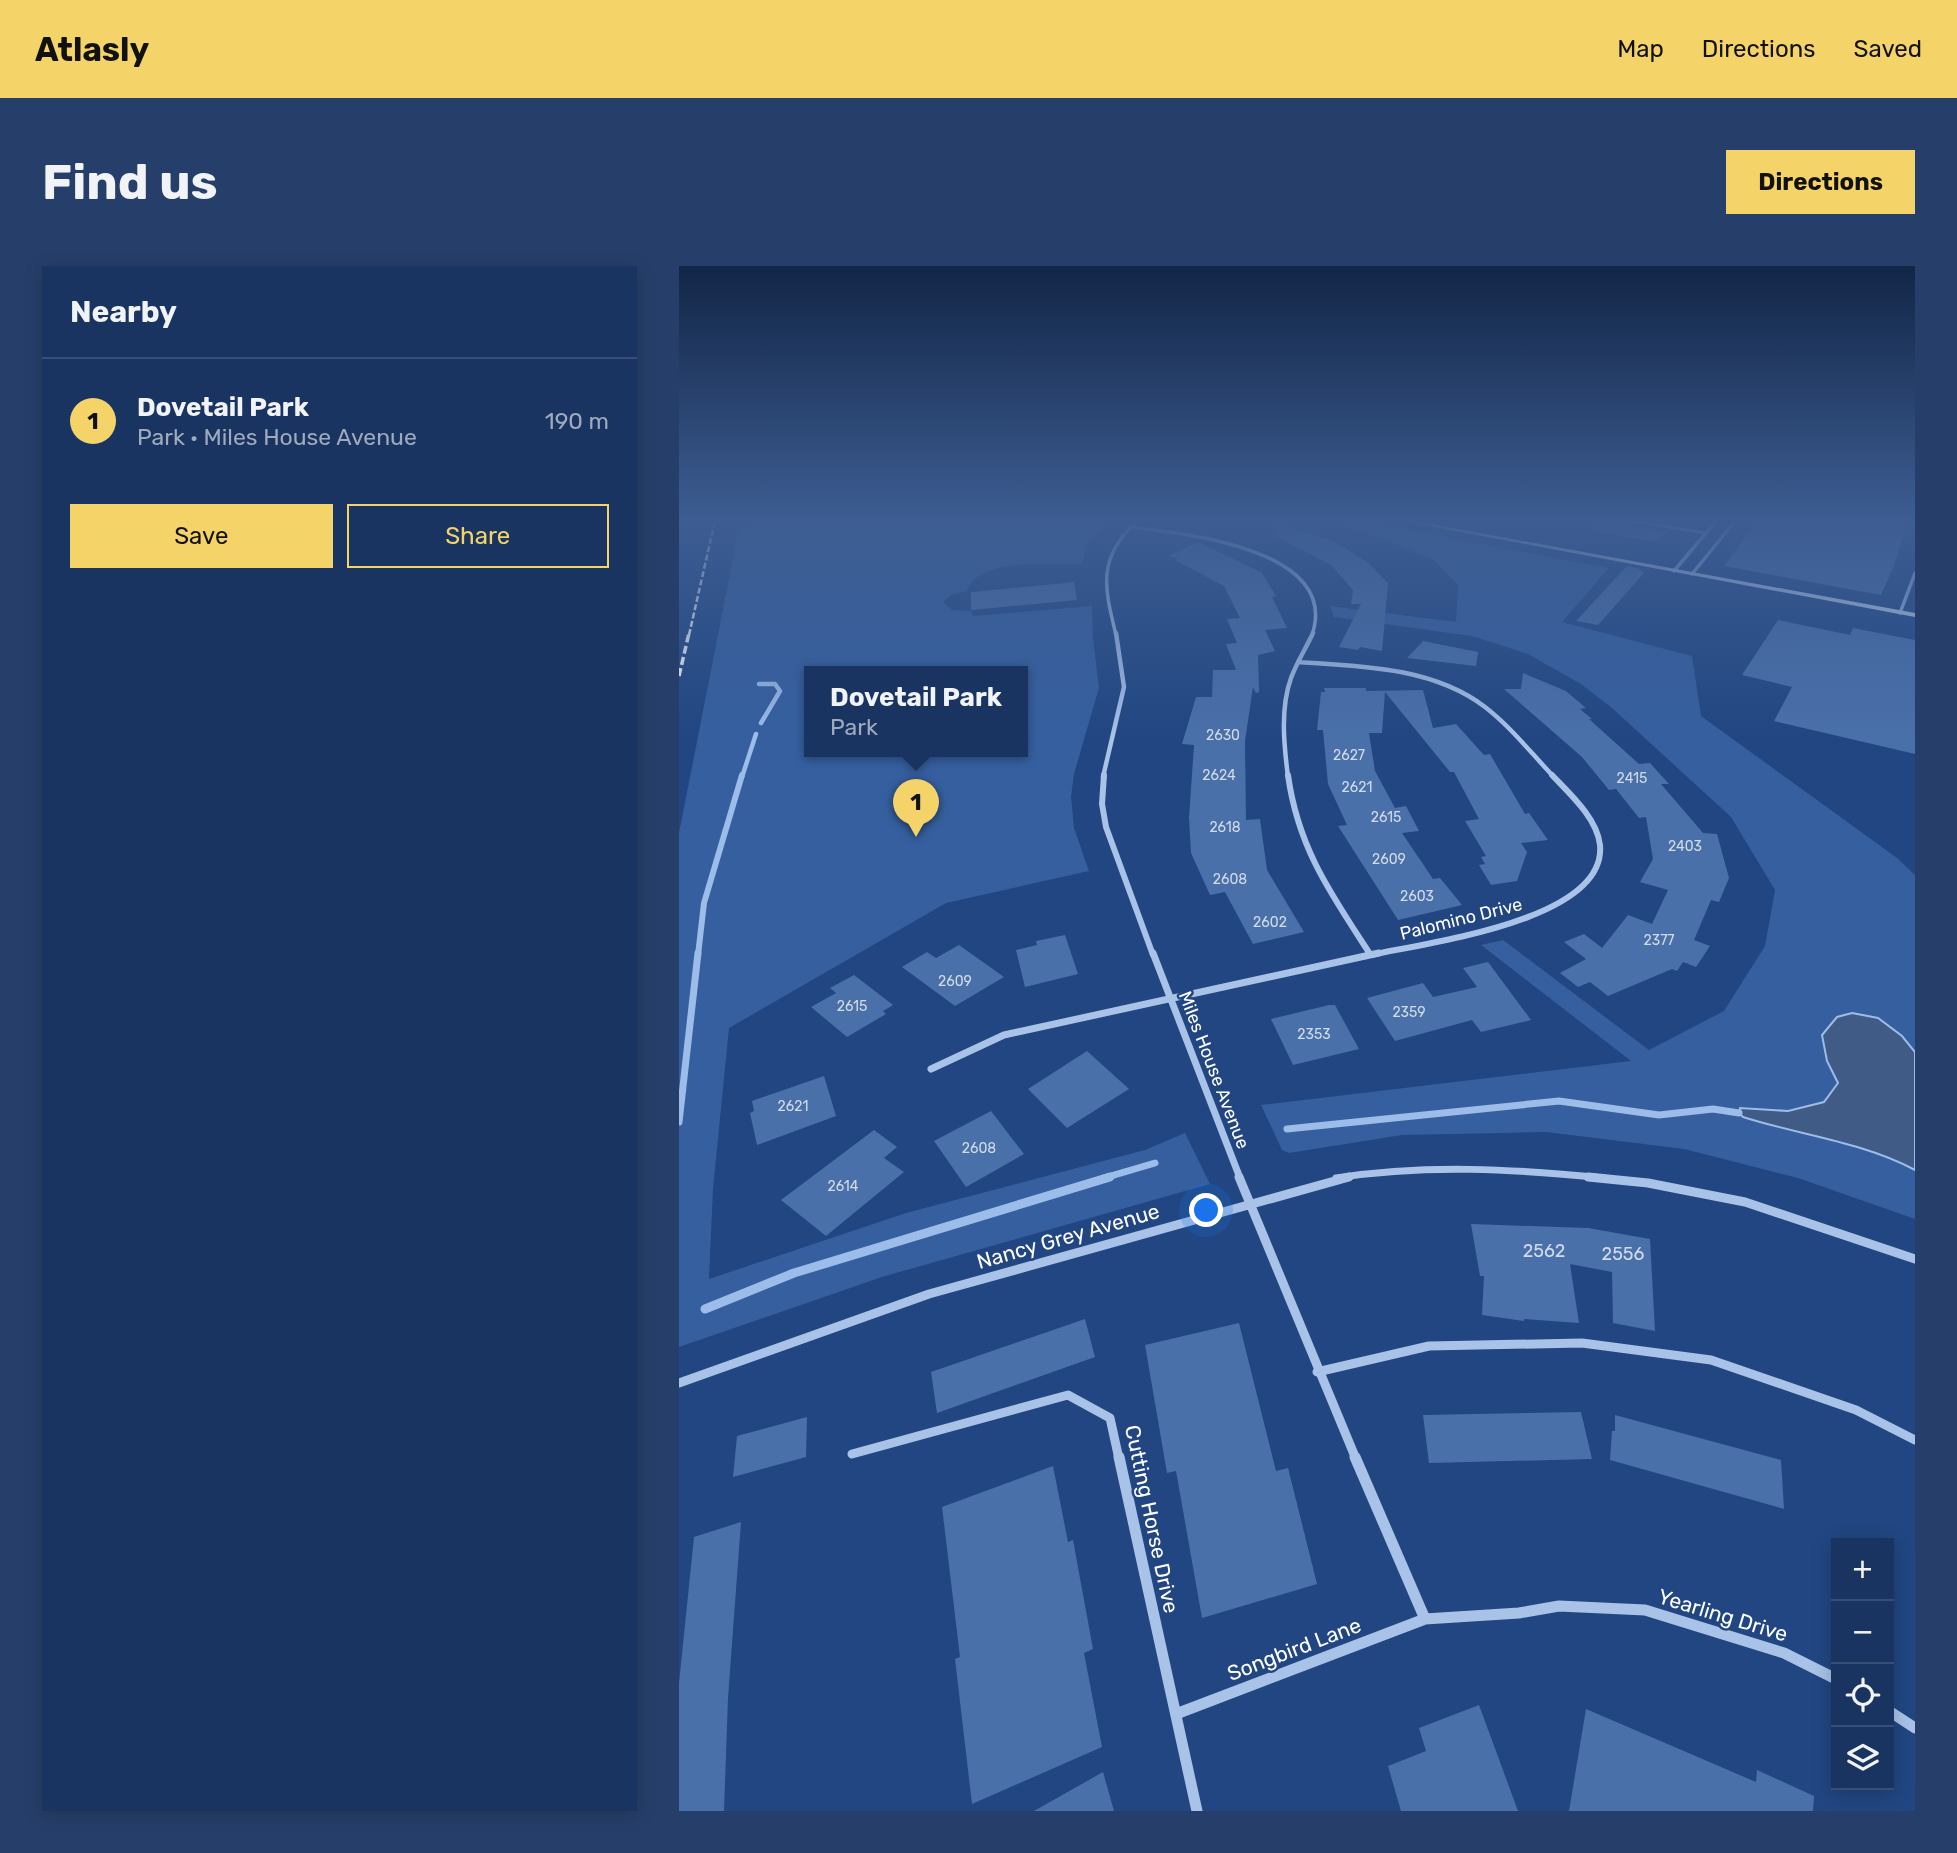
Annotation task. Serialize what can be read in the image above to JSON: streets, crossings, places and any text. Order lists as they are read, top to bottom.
{
  "streets": {
    "street": [
      "Palomino Drive",
      "Miles House Avenue",
      "Nancy Grey Avenue",
      "Cutting Horse Drive",
      "Yearling Drive",
      "Songbird Lane"
    ]
  },
  "crossings": [
    ["Palomino Drive", "Miles House Avenue"],
    ["Miles House Avenue", "Nancy Grey Avenue"],
    ["Miles House Avenue", "Yearling Drive"],
    ["Miles House Avenue", "Songbird Lane"],
    ["Cutting Horse Drive", "Songbird Lane"],
    ["Yearling Drive", "Songbird Lane"]
  ],
  "house_numbers": [
    "2630",
    "2627",
    "2624",
    "2415",
    "2621",
    "2615",
    "2618",
    "2403",
    "2609",
    "2608",
    "2603",
    "2602",
    "2377",
    "2609",
    "2615",
    "2359",
    "2353",
    "2621",
    "2608",
    "2614",
    "2562",
    "2556"
  ],
  "page": {
    "header": "Atlasly",
    "nav": ["Map", "Directions", "Saved"],
    "buttons": [
      "Directions",
      ["Save", "Share"]
    ],
    "title": "Find us",
    "heading": "Nearby",
    "list": [
      {
        "mark": "1",
        "name": "Dovetail Park",
        "note": "Park · Miles House Avenue",
        "value": "190 m"
      }
    ],
    "popup": ["Dovetail Park", "Park"],
    "pins": "1",
    "map_buttons": ["+", "−"]
  }
}
